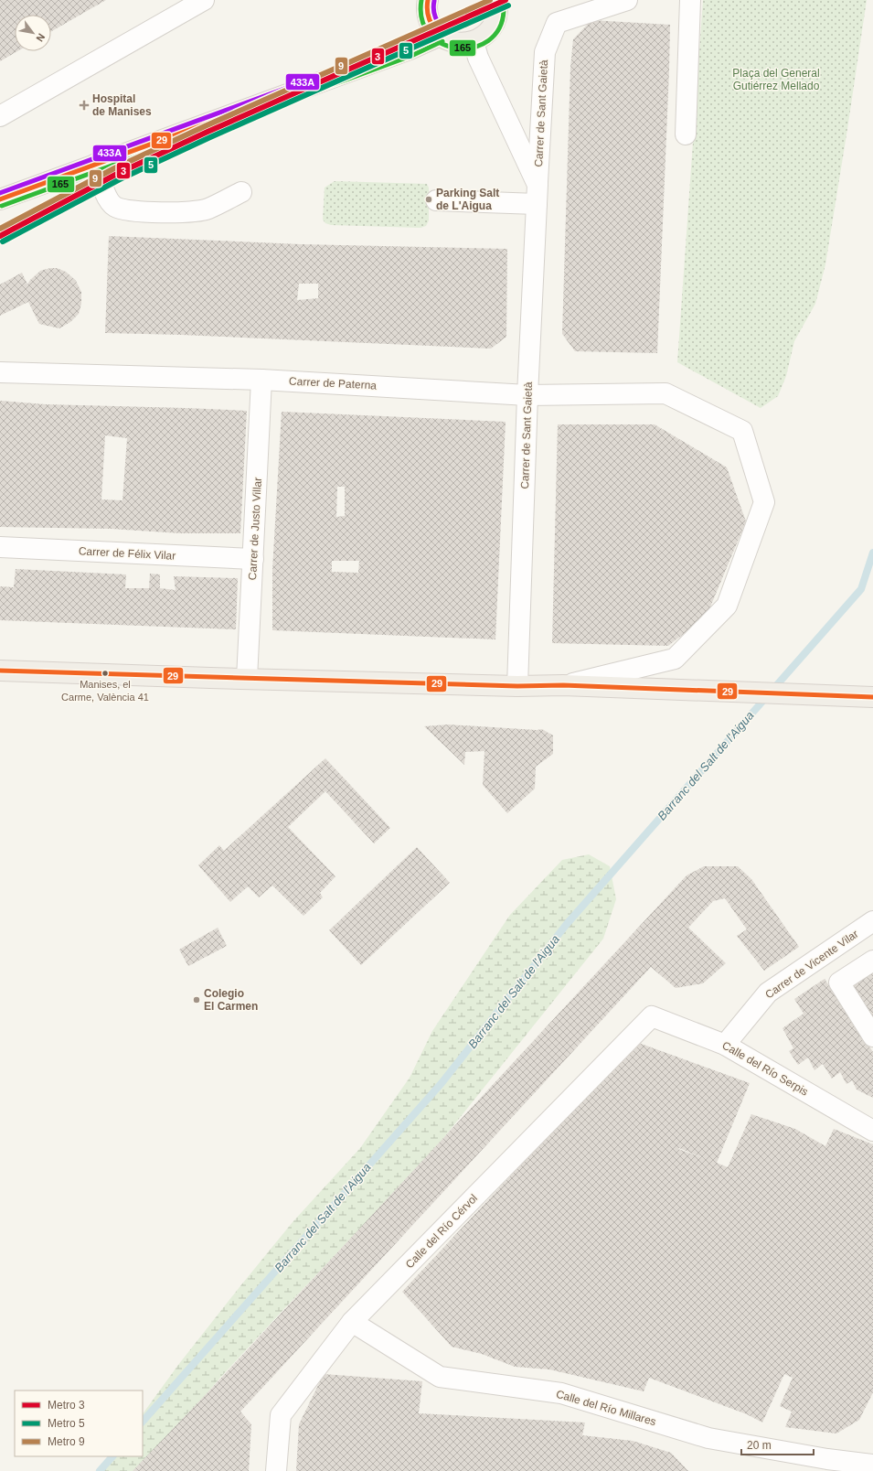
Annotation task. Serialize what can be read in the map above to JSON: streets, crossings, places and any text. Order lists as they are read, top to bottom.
{
  "streets": {
    "street": [
      "Carrer de Sant Gaietà",
      "Carrer de Paterna",
      "Carrer de Justo Villar",
      "Carrer de Félix Vilar",
      "Carrer de Vicente Vilar",
      "Calle del Río Serpis",
      "Calle del Río Cérvol",
      "Calle del Río Millares"
    ]
  },
  "crossings": [
    ["Carrer de Sant Gaietà", "Carrer de Paterna"],
    ["Carrer de Paterna", "Carrer de Justo Villar"],
    ["Carrer de Justo Villar", "Carrer de Félix Vilar"],
    ["Carrer de Vicente Vilar", "Calle del Río Serpis"],
    ["Calle del Río Serpis", "Calle del Río Cérvol"],
    ["Calle del Río Cérvol", "Calle del Río Millares"]
  ],
  "water": ["Barranc del Salt de l'Aigua"],
  "parks": ["Plaça del General Gutiérrez Mellado"],
  "places": {
    "health": ["Hospital de Manises"],
    "other": ["Parking Salt de L'Aigua", "Manises, el Carme, València 41", "Colegio El Carmen"]
  },
  "lines": [
    "metro line 3",
    "metro line 9",
    "transit line 29",
    "transit line 165",
    "transit line 433A",
    "metro line 5"
  ],
  "legend": ["Metro 3", "Metro 5", "Metro 9"],
  "scale_bar": "20 m",
  "north": "bottom right"
}
